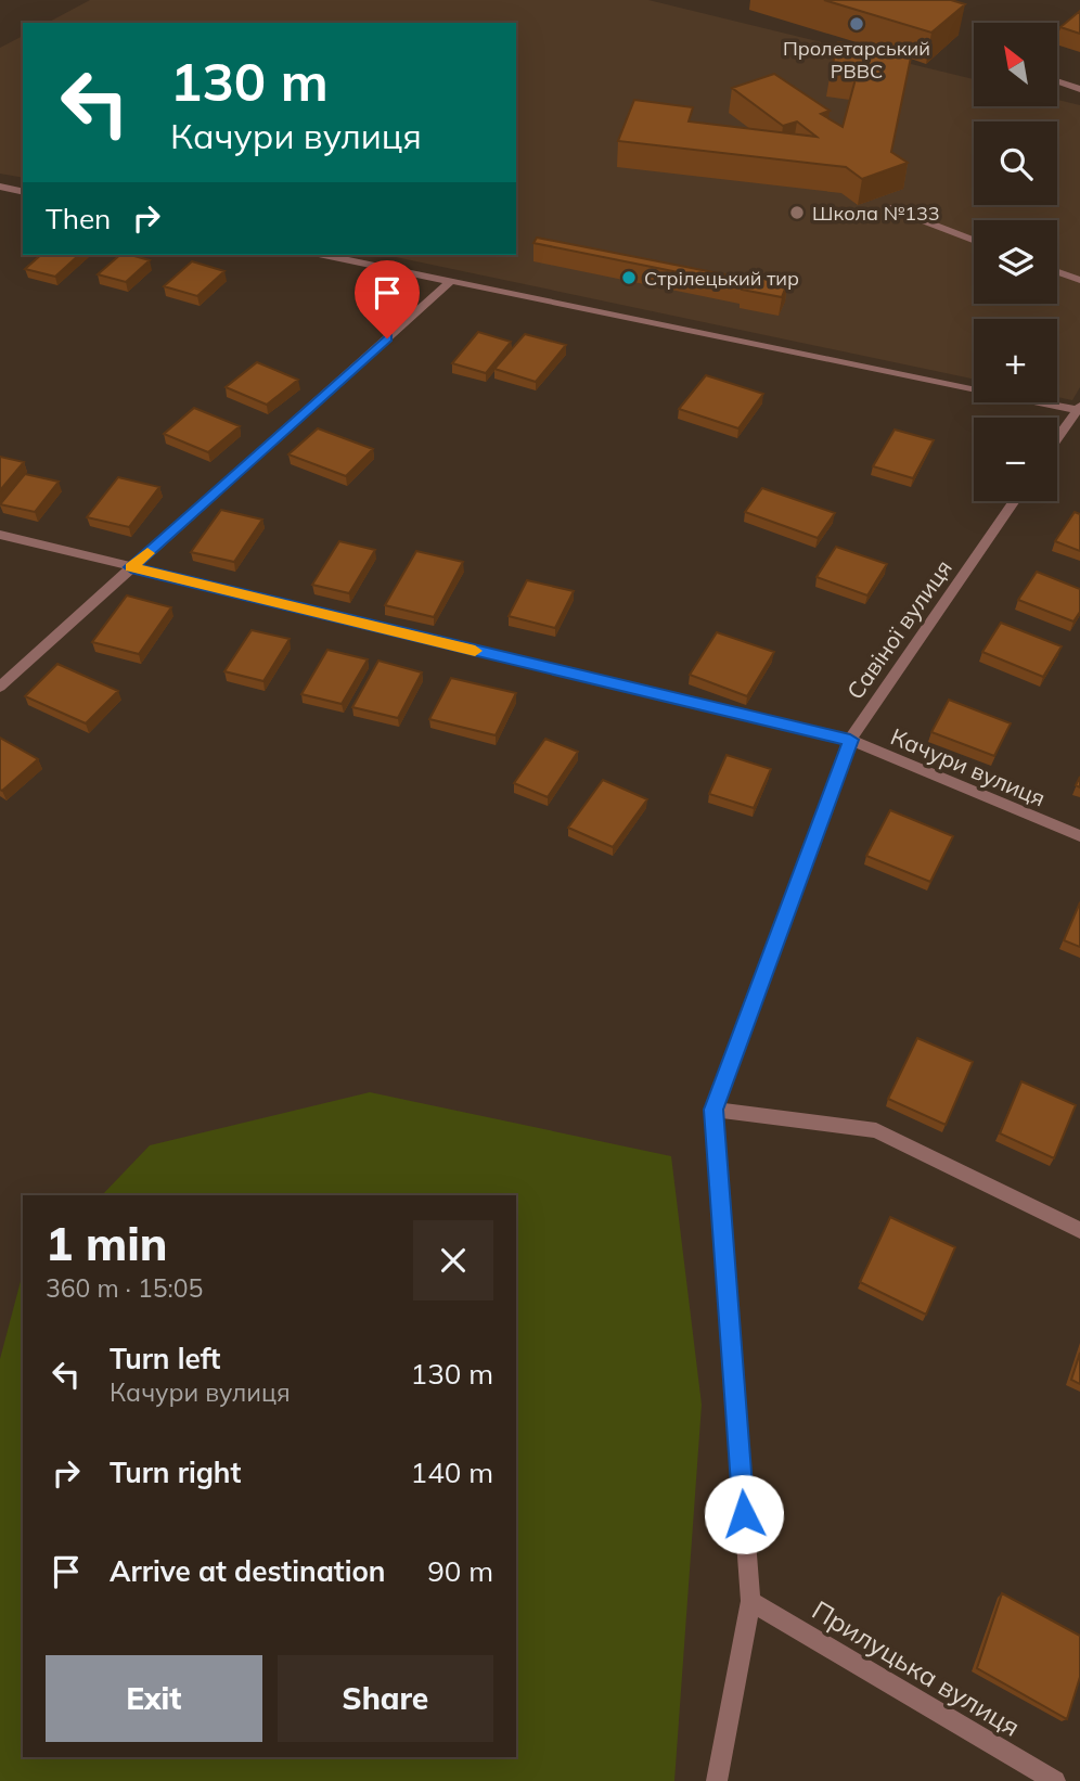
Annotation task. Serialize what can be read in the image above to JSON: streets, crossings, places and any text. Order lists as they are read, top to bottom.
{
  "streets": {
    "street": ["Савіної вулиця", "Качури вулиця", "Прилуцька вулиця"]
  },
  "crossings": [
    ["Савіної вулиця", "Качури вулиця"],
    ["Савіної вулиця", "Прилуцька вулиця"]
  ],
  "places": ["Пролетарський РВВС", "Школа №133", "Стрілецький тир"],
  "north": "top left",
  "page": {
    "map_buttons": ["+", "−"],
    "turn": ["130 m", "Качури вулиця"],
    "then": "Then",
    "heading": ["1 min", "360 m · 15:05"],
    "list": [
      {
        "name": "Turn left",
        "note": "Качури вулиця",
        "value": "130 m"
      },
      {
        "name": "Turn right",
        "value": "140 m"
      },
      {
        "name": "Arrive at destination",
        "value": "90 m"
      }
    ],
    "buttons": ["Exit", "Share"]
  }
}
